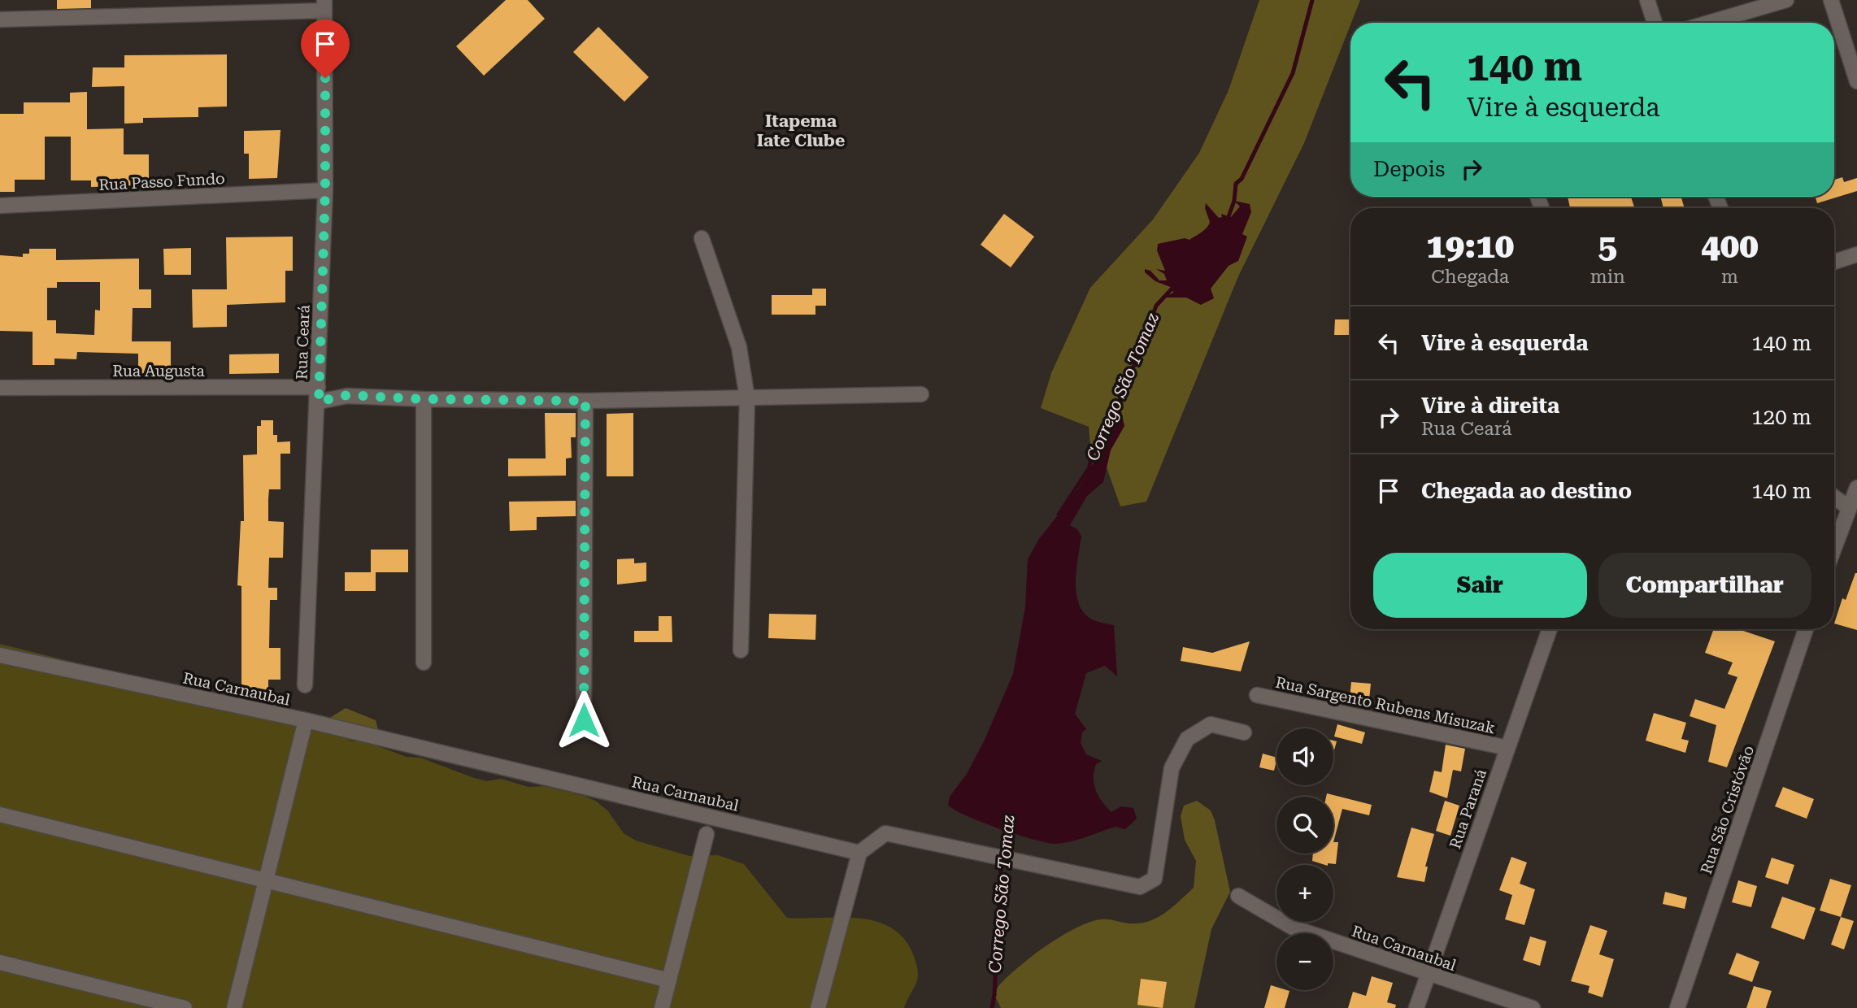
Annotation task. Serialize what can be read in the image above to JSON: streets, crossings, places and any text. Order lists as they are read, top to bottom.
{
  "streets": {
    "street": [
      "Rua Passo Fundo",
      "Rua Ceará",
      "Rua Augusta",
      "Rua Carnaubal",
      "Rua Sargento Rubens Misuzak",
      "Rua Paraná",
      "Rua São Cristóvão"
    ]
  },
  "crossings": [
    ["Rua Passo Fundo", "Rua Ceará"],
    ["Rua Ceará", "Rua Augusta"],
    ["Rua Carnaubal", "Rua Paraná"],
    ["Rua Sargento Rubens Misuzak", "Rua Paraná"]
  ],
  "districts": ["Itapema Iate Clube"],
  "water": ["Corrego São Tomaz"],
  "page": {
    "turn": ["140 m", "Vire à esquerda"],
    "then": "Depois",
    "eta": [
      "19:10",
      "Chegada",
      "5",
      "min",
      "400",
      "m"
    ],
    "list": [
      {
        "name": "Vire à esquerda",
        "value": "140 m"
      },
      {
        "name": "Vire à direita",
        "note": "Rua Ceará",
        "value": "120 m"
      },
      {
        "name": "Chegada ao destino",
        "value": "140 m"
      }
    ],
    "buttons": ["Sair", "Compartilhar"],
    "map_buttons": ["+", "−"]
  }
}
